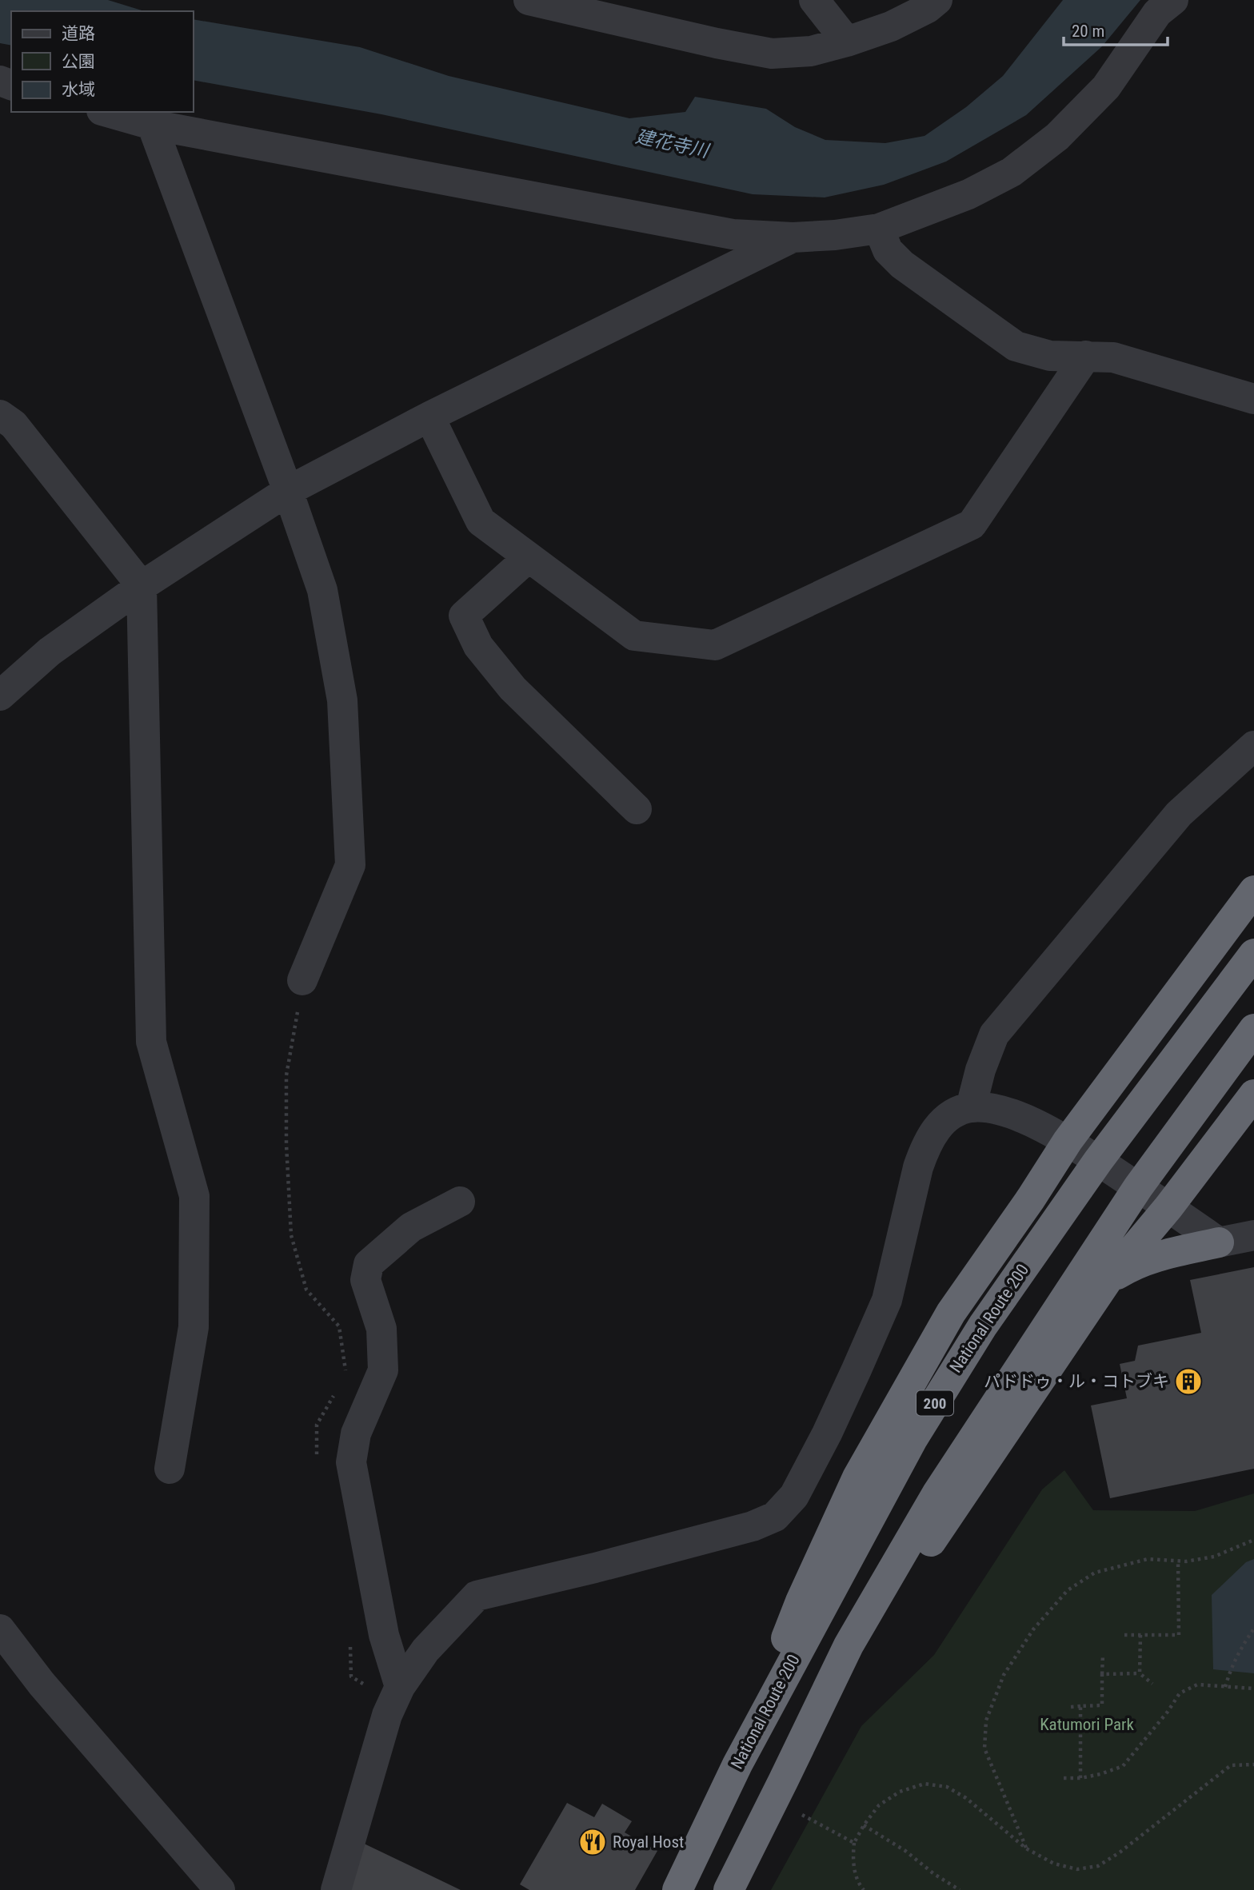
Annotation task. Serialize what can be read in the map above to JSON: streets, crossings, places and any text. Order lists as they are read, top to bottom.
{
  "streets": {
    "highway": ["National Route 200", "200"]
  },
  "water": ["建花寺川"],
  "parks": ["Katumori Park"],
  "places": {
    "building": ["パドドゥ・ル・コトブキ"],
    "restaurant": ["Royal Host"]
  },
  "legend": ["道路", "公園", "水域"],
  "scale_bar": "20 m"
}
